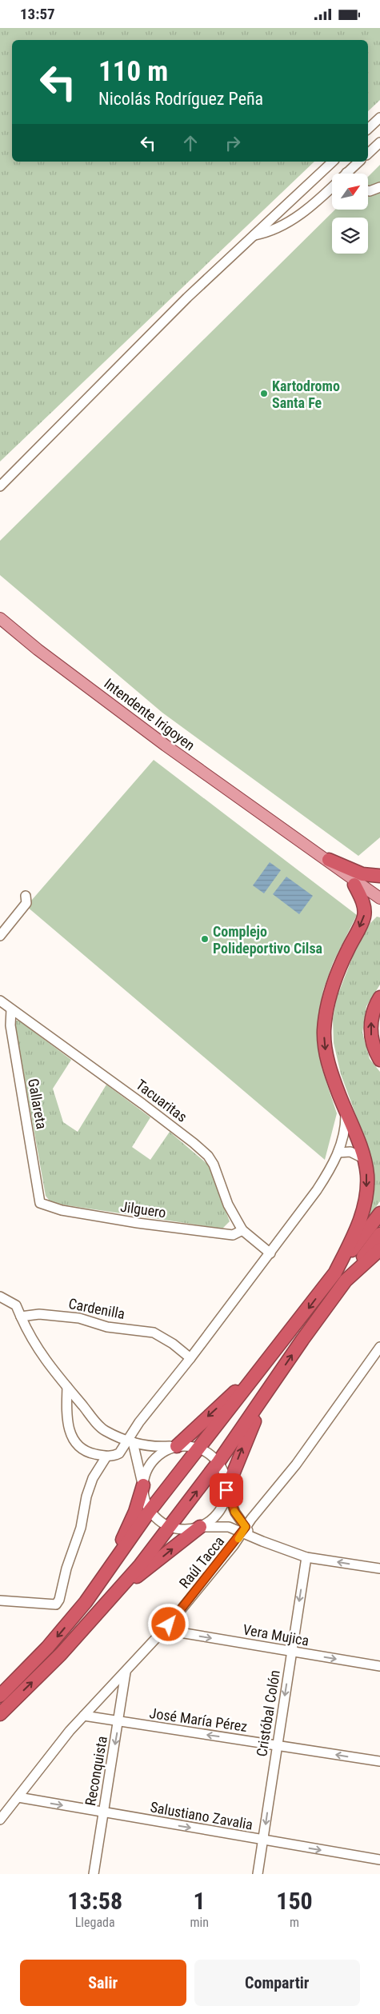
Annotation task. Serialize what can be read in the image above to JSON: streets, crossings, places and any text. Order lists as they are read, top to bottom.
{
  "streets": {
    "main road": ["Intendente Irigoyen"],
    "street": [
      "Tacuaritas",
      "Gallareta",
      "Jilguero",
      "Cardenilla",
      "Raúl Tacca",
      "Vera Mujica",
      "Cristóbal Colón",
      "José María Pérez",
      "Reconquista",
      "Salustiano Zavalia"
    ]
  },
  "crossings": [
    ["Tacuaritas", "Gallareta"],
    ["Tacuaritas", "Jilguero"],
    ["Gallareta", "Jilguero"],
    ["Raúl Tacca", "Vera Mujica"],
    ["Raúl Tacca", "José María Pérez"],
    ["Raúl Tacca", "Reconquista"],
    ["Raúl Tacca", "Salustiano Zavalia"],
    ["Vera Mujica", "Cristóbal Colón"],
    ["Cristóbal Colón", "José María Pérez"],
    ["Cristóbal Colón", "Salustiano Zavalia"],
    ["José María Pérez", "Reconquista"],
    ["Reconquista", "Salustiano Zavalia"]
  ],
  "one_way": [
    "Vera Mujica",
    "Cristóbal Colón",
    "José María Pérez",
    "Reconquista",
    "Salustiano Zavalia"
  ],
  "places": ["Kartodromo Santa Fe", "Complejo Polideportivo Cilsa"],
  "north": "top right",
  "page": {
    "status": "13:57",
    "turn": ["110 m", "Nicolás Rodríguez Peña"],
    "eta": [
      "13:58",
      "Llegada",
      "1",
      "min",
      "150",
      "m"
    ],
    "buttons": ["Salir", "Compartir"]
  }
}
